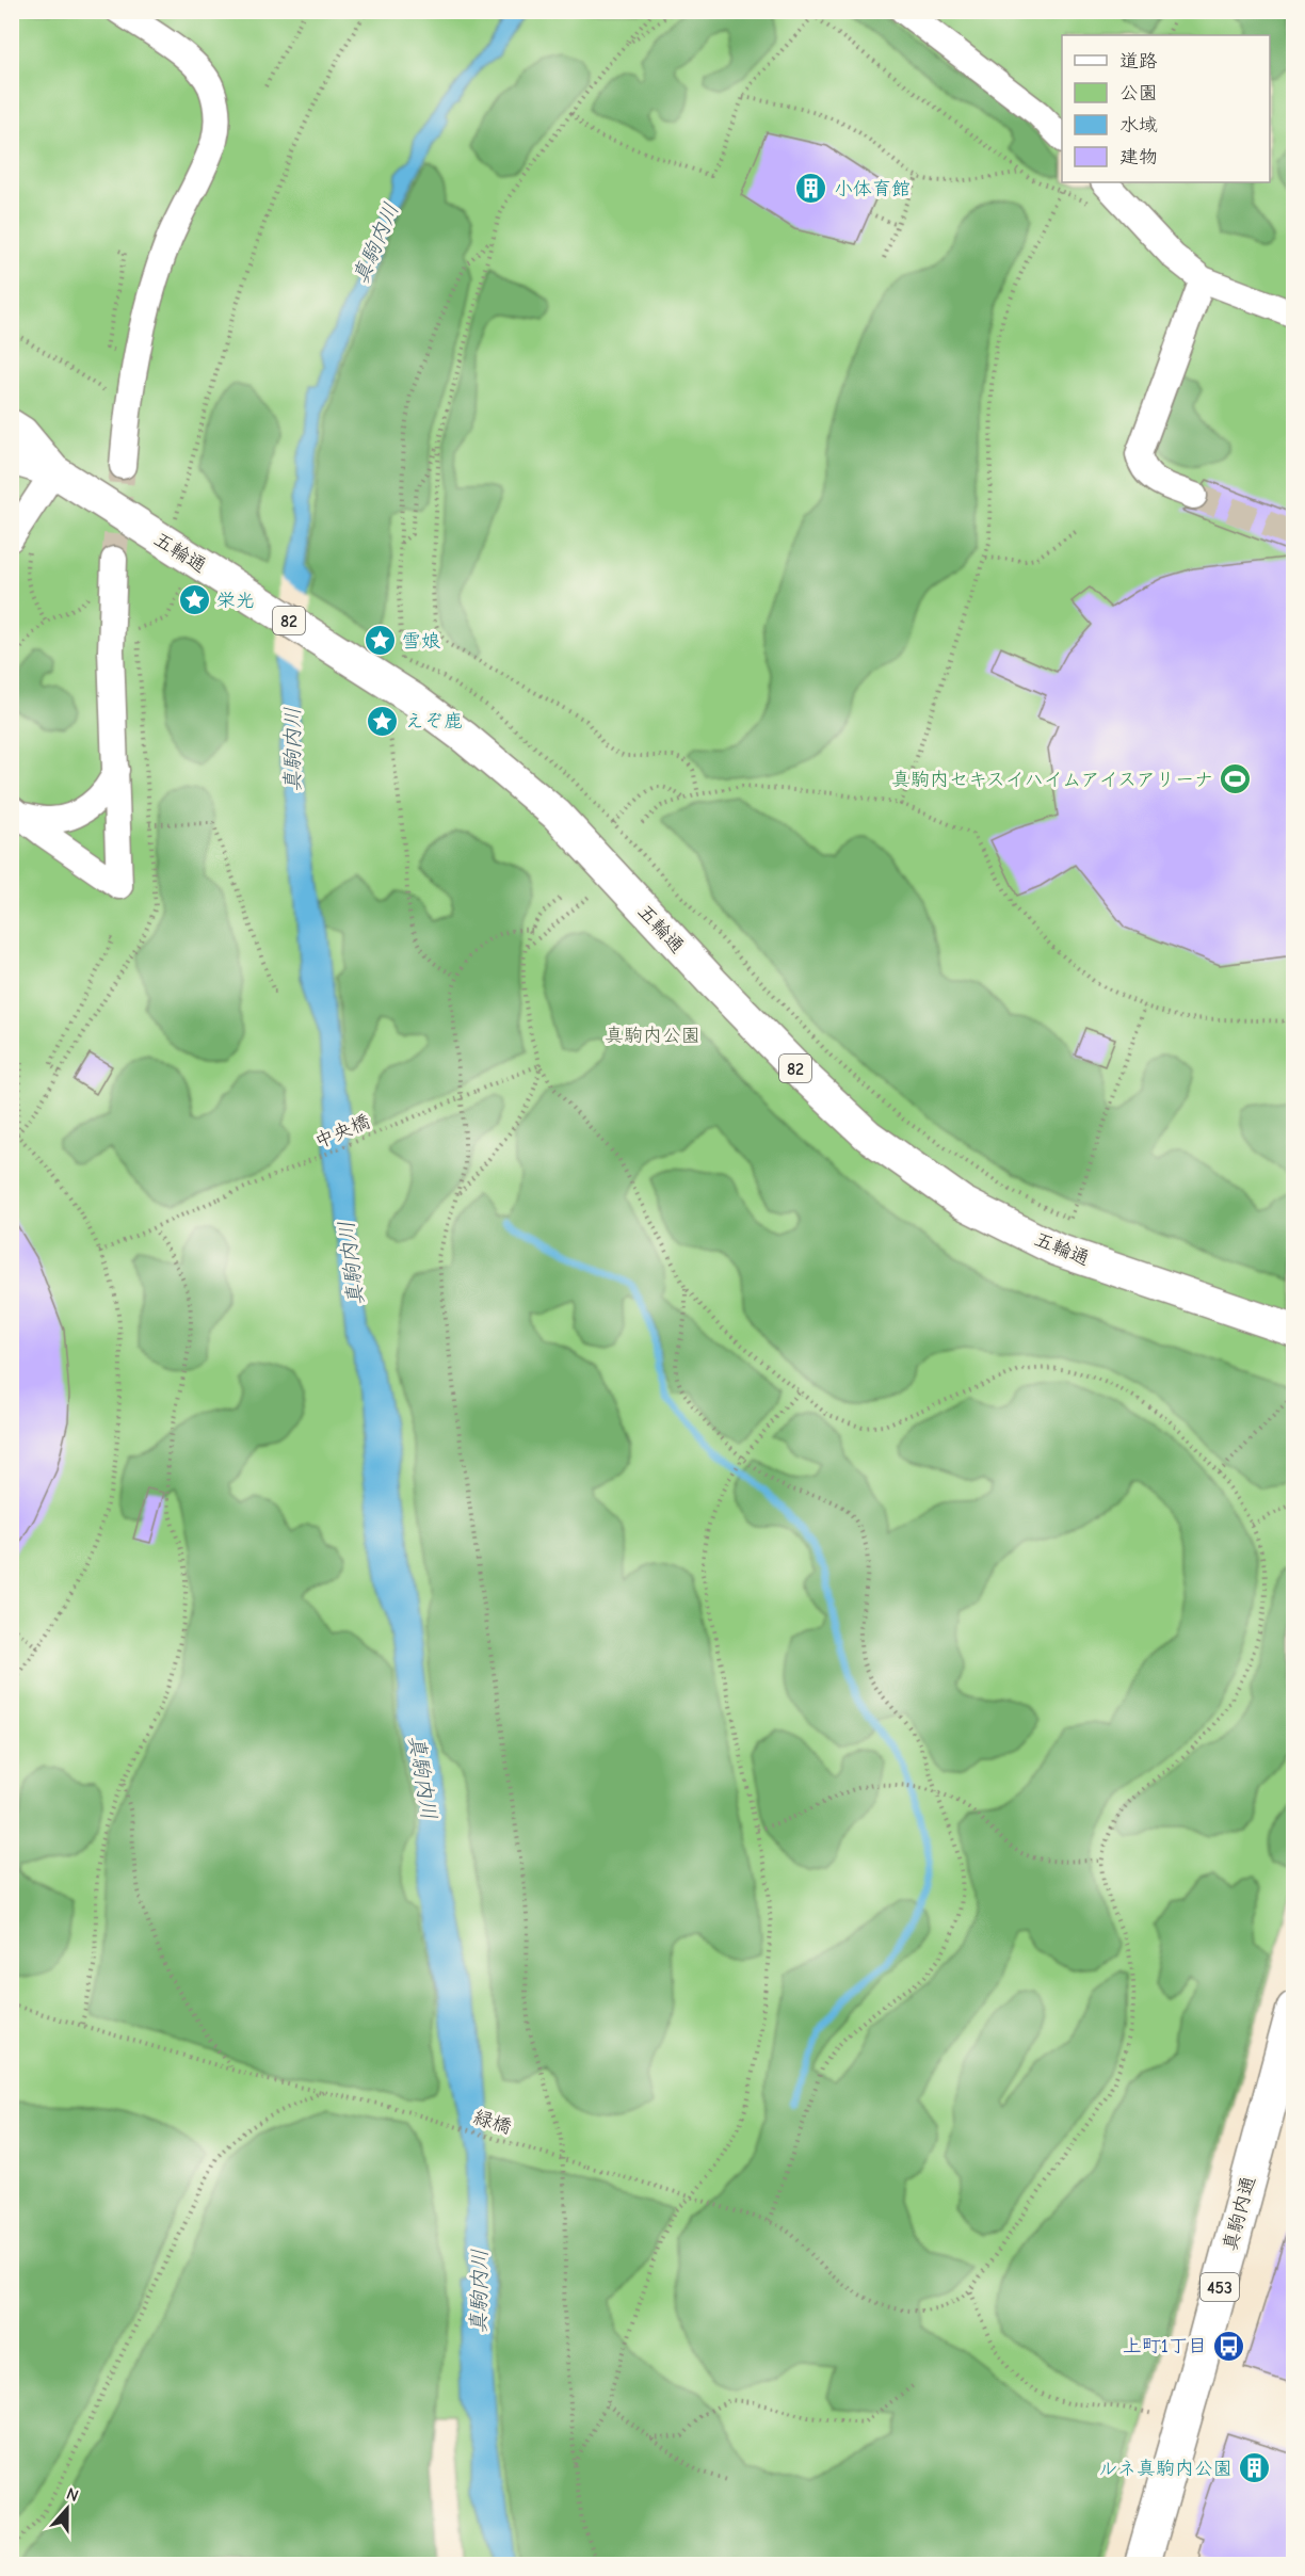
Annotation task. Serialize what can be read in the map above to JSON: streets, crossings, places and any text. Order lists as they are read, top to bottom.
{
  "streets": {
    "highway": ["真駒内通", "453"],
    "main road": ["五輪通", "82"],
    "path": ["中央橋", "緑橋"]
  },
  "water": ["真駒内川"],
  "parks": ["真駒内公園"],
  "places": {
    "building": ["小体育館", "ルネ真駒内公園"],
    "place": ["栄光", "雪娘", "えぞ鹿"],
    "sports": ["真駒内セキスイハイムアイスアリーナ"],
    "bus stop": ["上町1丁目"]
  },
  "legend": [
    "道路",
    "公園",
    "水域",
    "建物"
  ],
  "north": "top"
}
